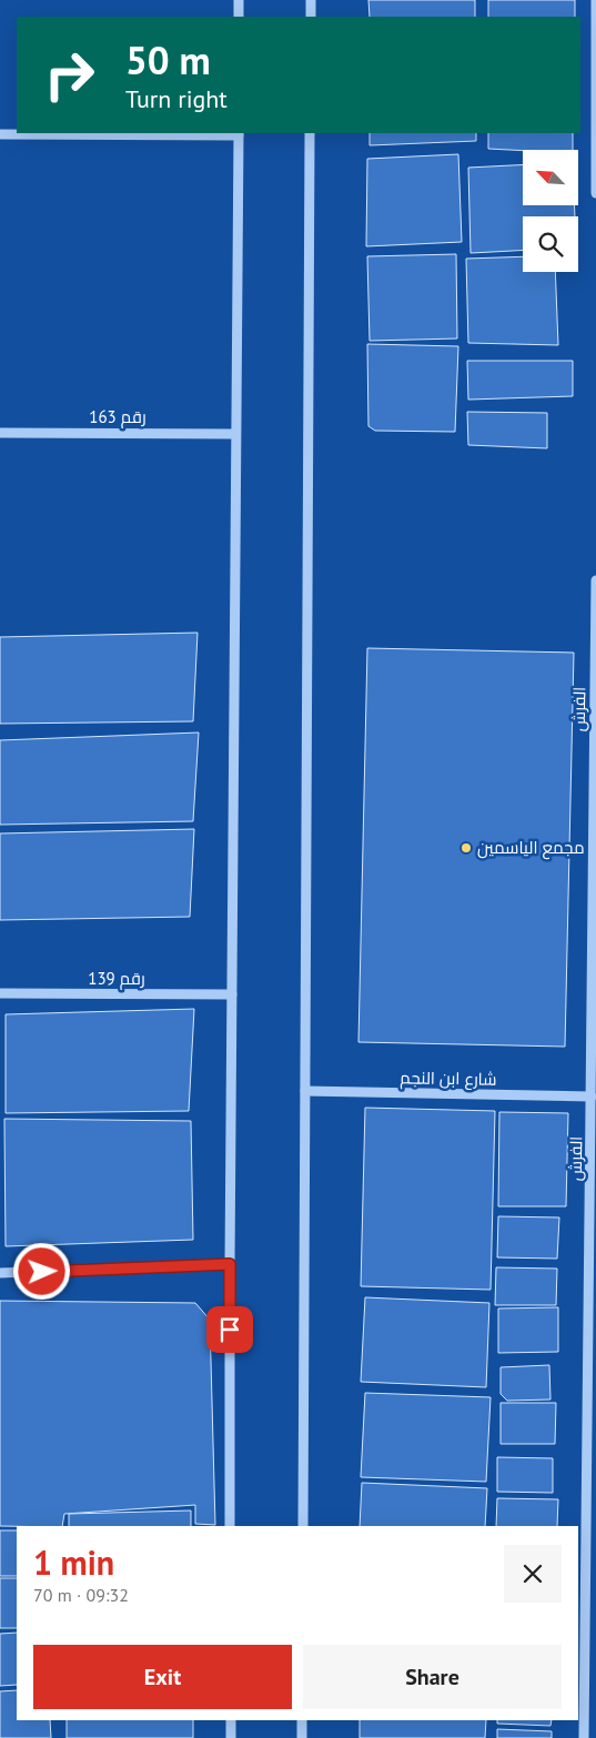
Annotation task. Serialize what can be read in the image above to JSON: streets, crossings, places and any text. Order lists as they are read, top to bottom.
{
  "streets": {
    "street": [
      "رقم 163",
      "الفرش",
      "رقم 139",
      "شارع ابن النجم"
    ]
  },
  "crossings": [
    ["الفرش", "شارع ابن النجم"]
  ],
  "places": ["مجمع الياسمين"],
  "north": "top left",
  "page": {
    "turn": ["50 m", "Turn right"],
    "heading": ["1 min", "70 m · 09:32"],
    "buttons": ["Exit", "Share"]
  }
}
